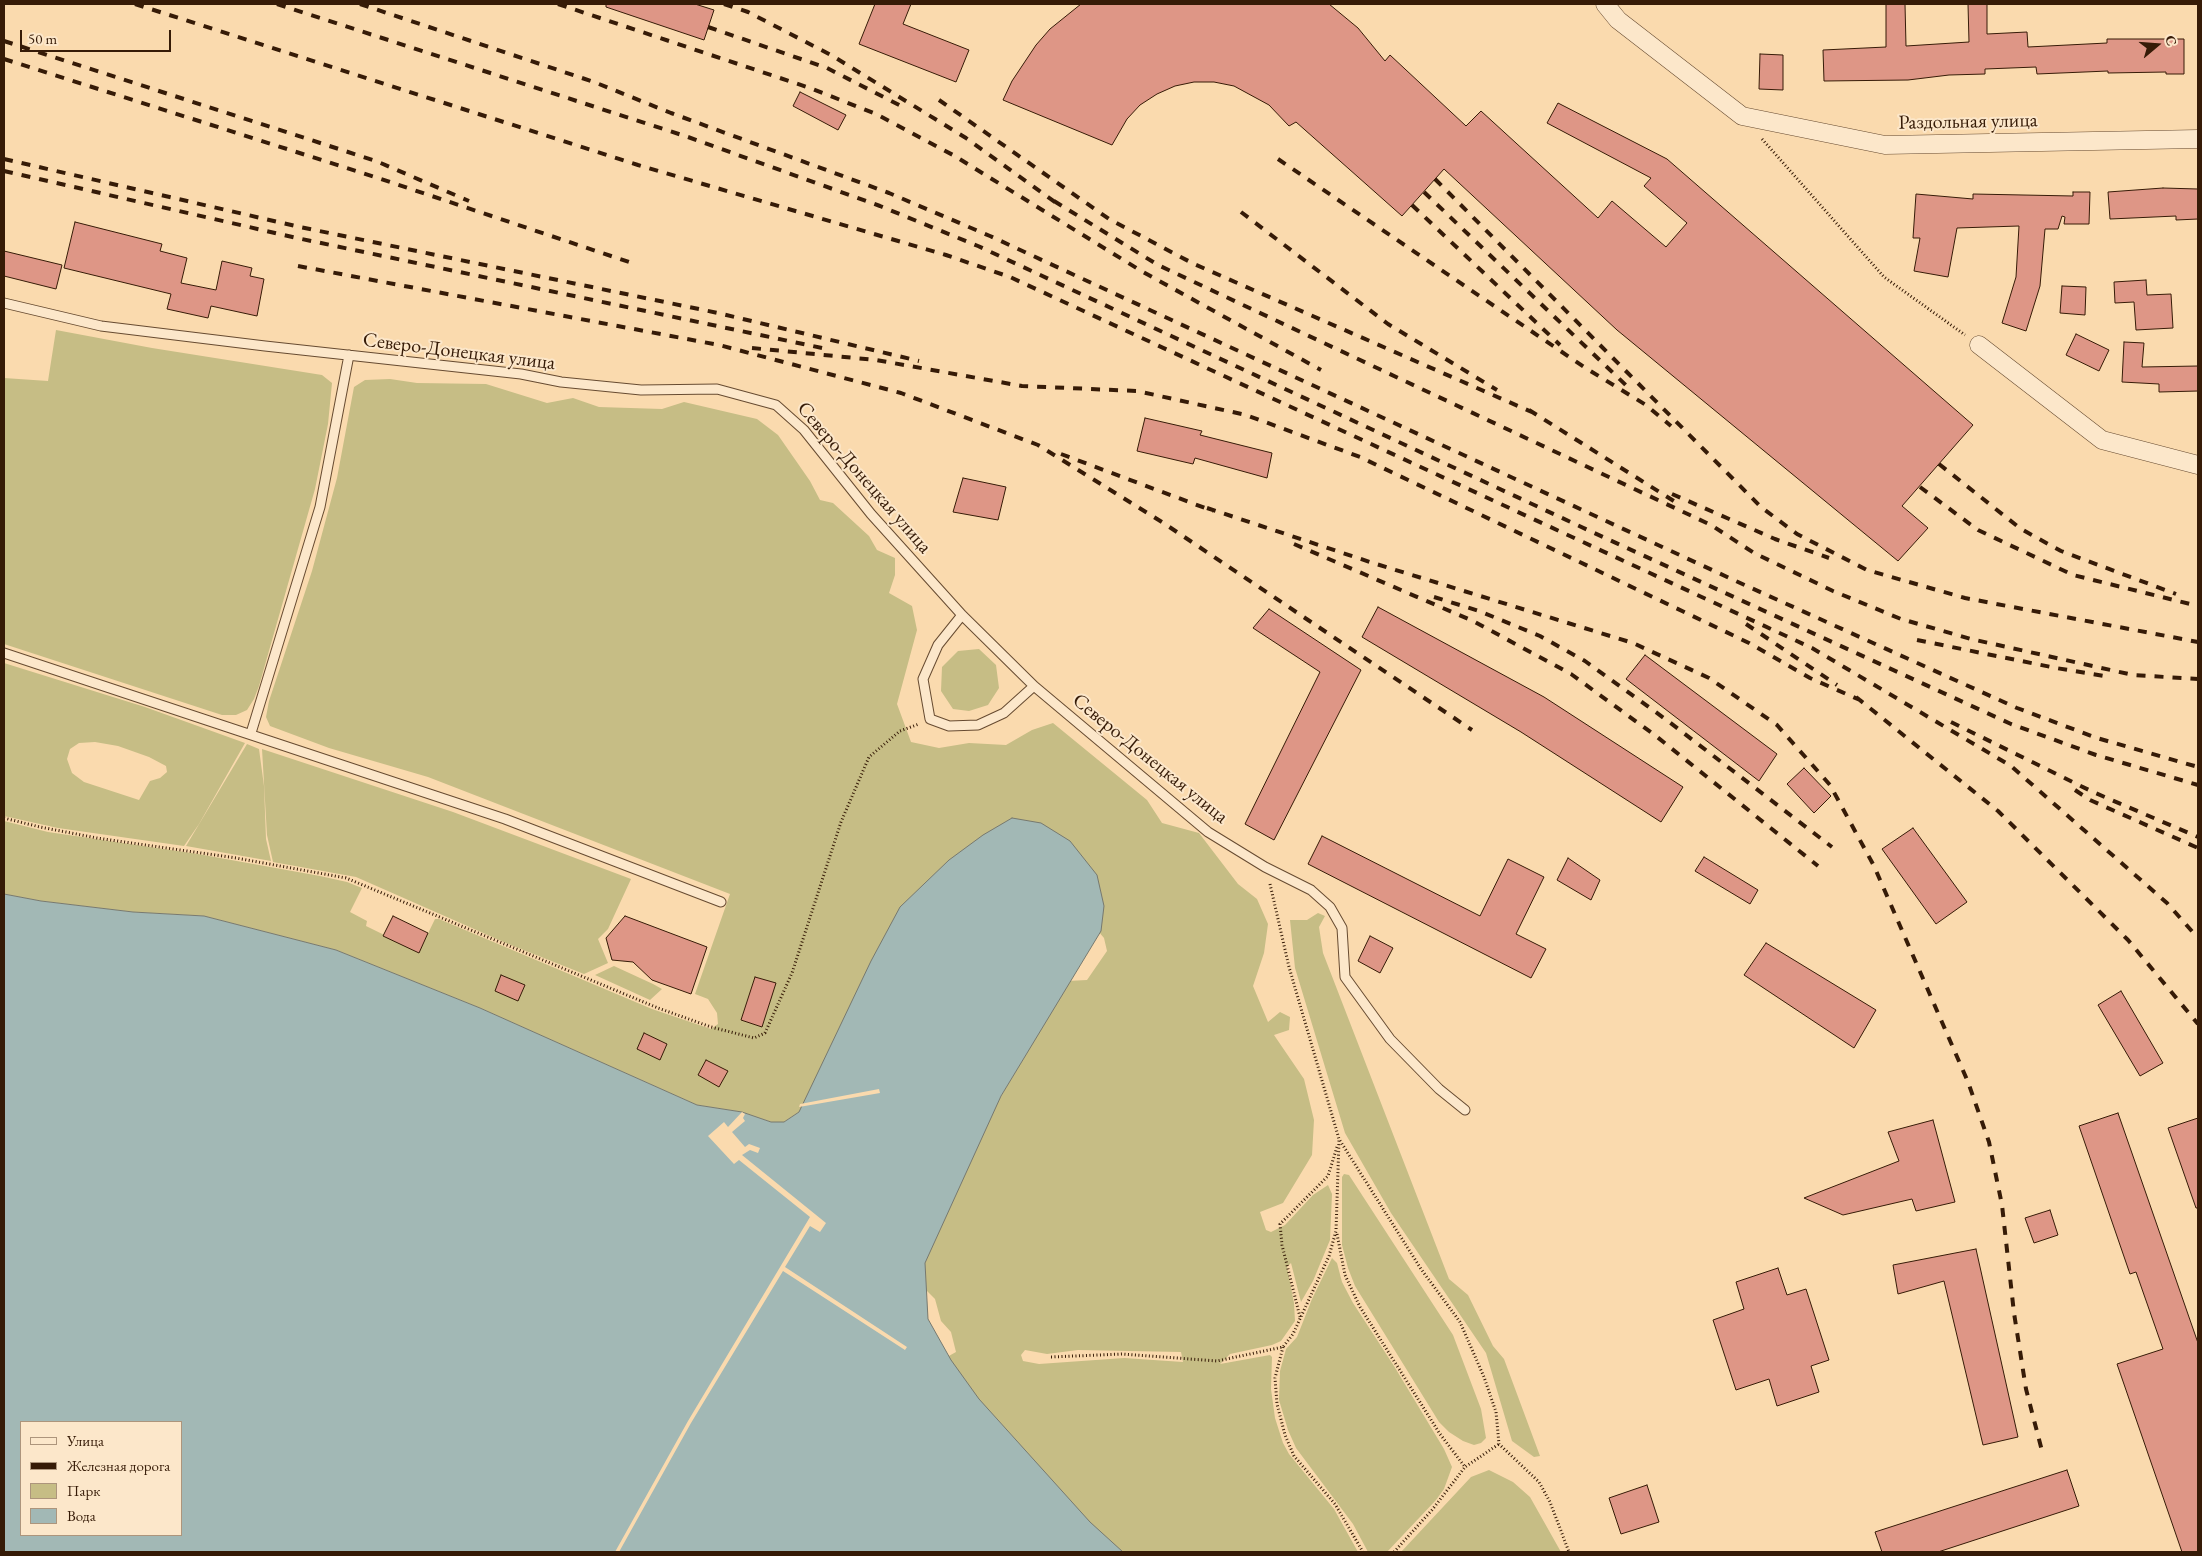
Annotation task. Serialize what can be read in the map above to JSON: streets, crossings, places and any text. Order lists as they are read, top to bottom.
{
  "streets": {
    "street": ["Раздольная улица"],
    "lane": ["Северо-Донецкая улица"]
  },
  "legend": [
    "Улица",
    "Железная дорога",
    "Парк",
    "Вода"
  ],
  "scale_bar": "50 m",
  "north": "right"
}
